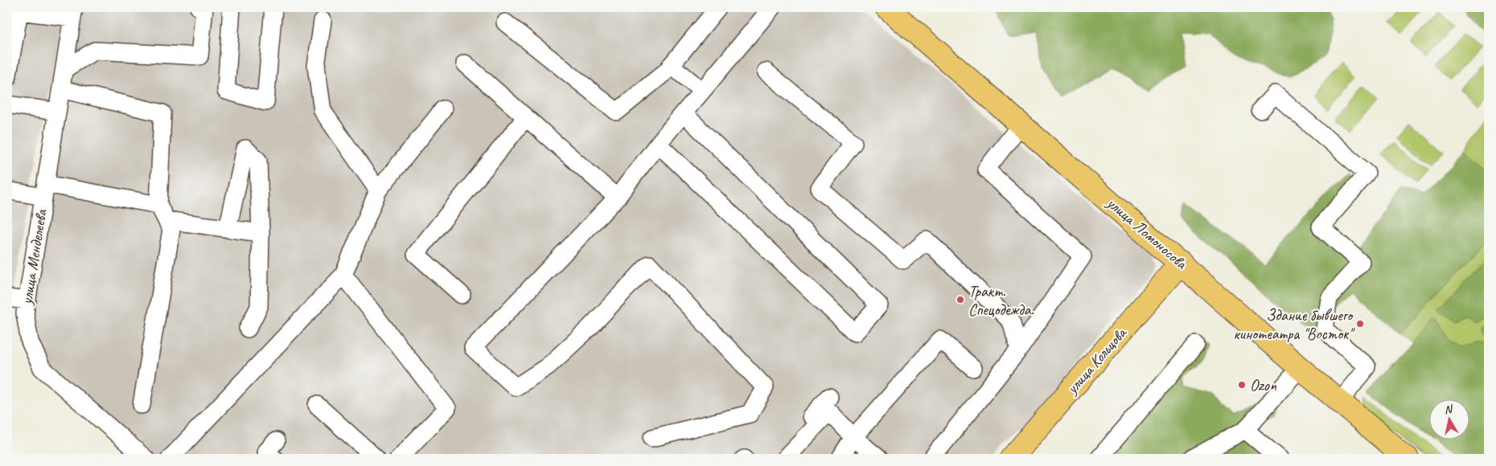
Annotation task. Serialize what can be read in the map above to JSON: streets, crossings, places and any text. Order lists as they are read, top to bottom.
{
  "streets": {
    "main road": ["улица Ломоносова", "улица Кольцова"],
    "street": ["улица Менделеева"]
  },
  "crossings": [
    ["улица Ломоносова", "улица Кольцова"]
  ],
  "places": ["Тракт. Спецодежда.", "Здание бывшего кинотеатра \"Восток\"", "Ozon"],
  "north": "top"
}
